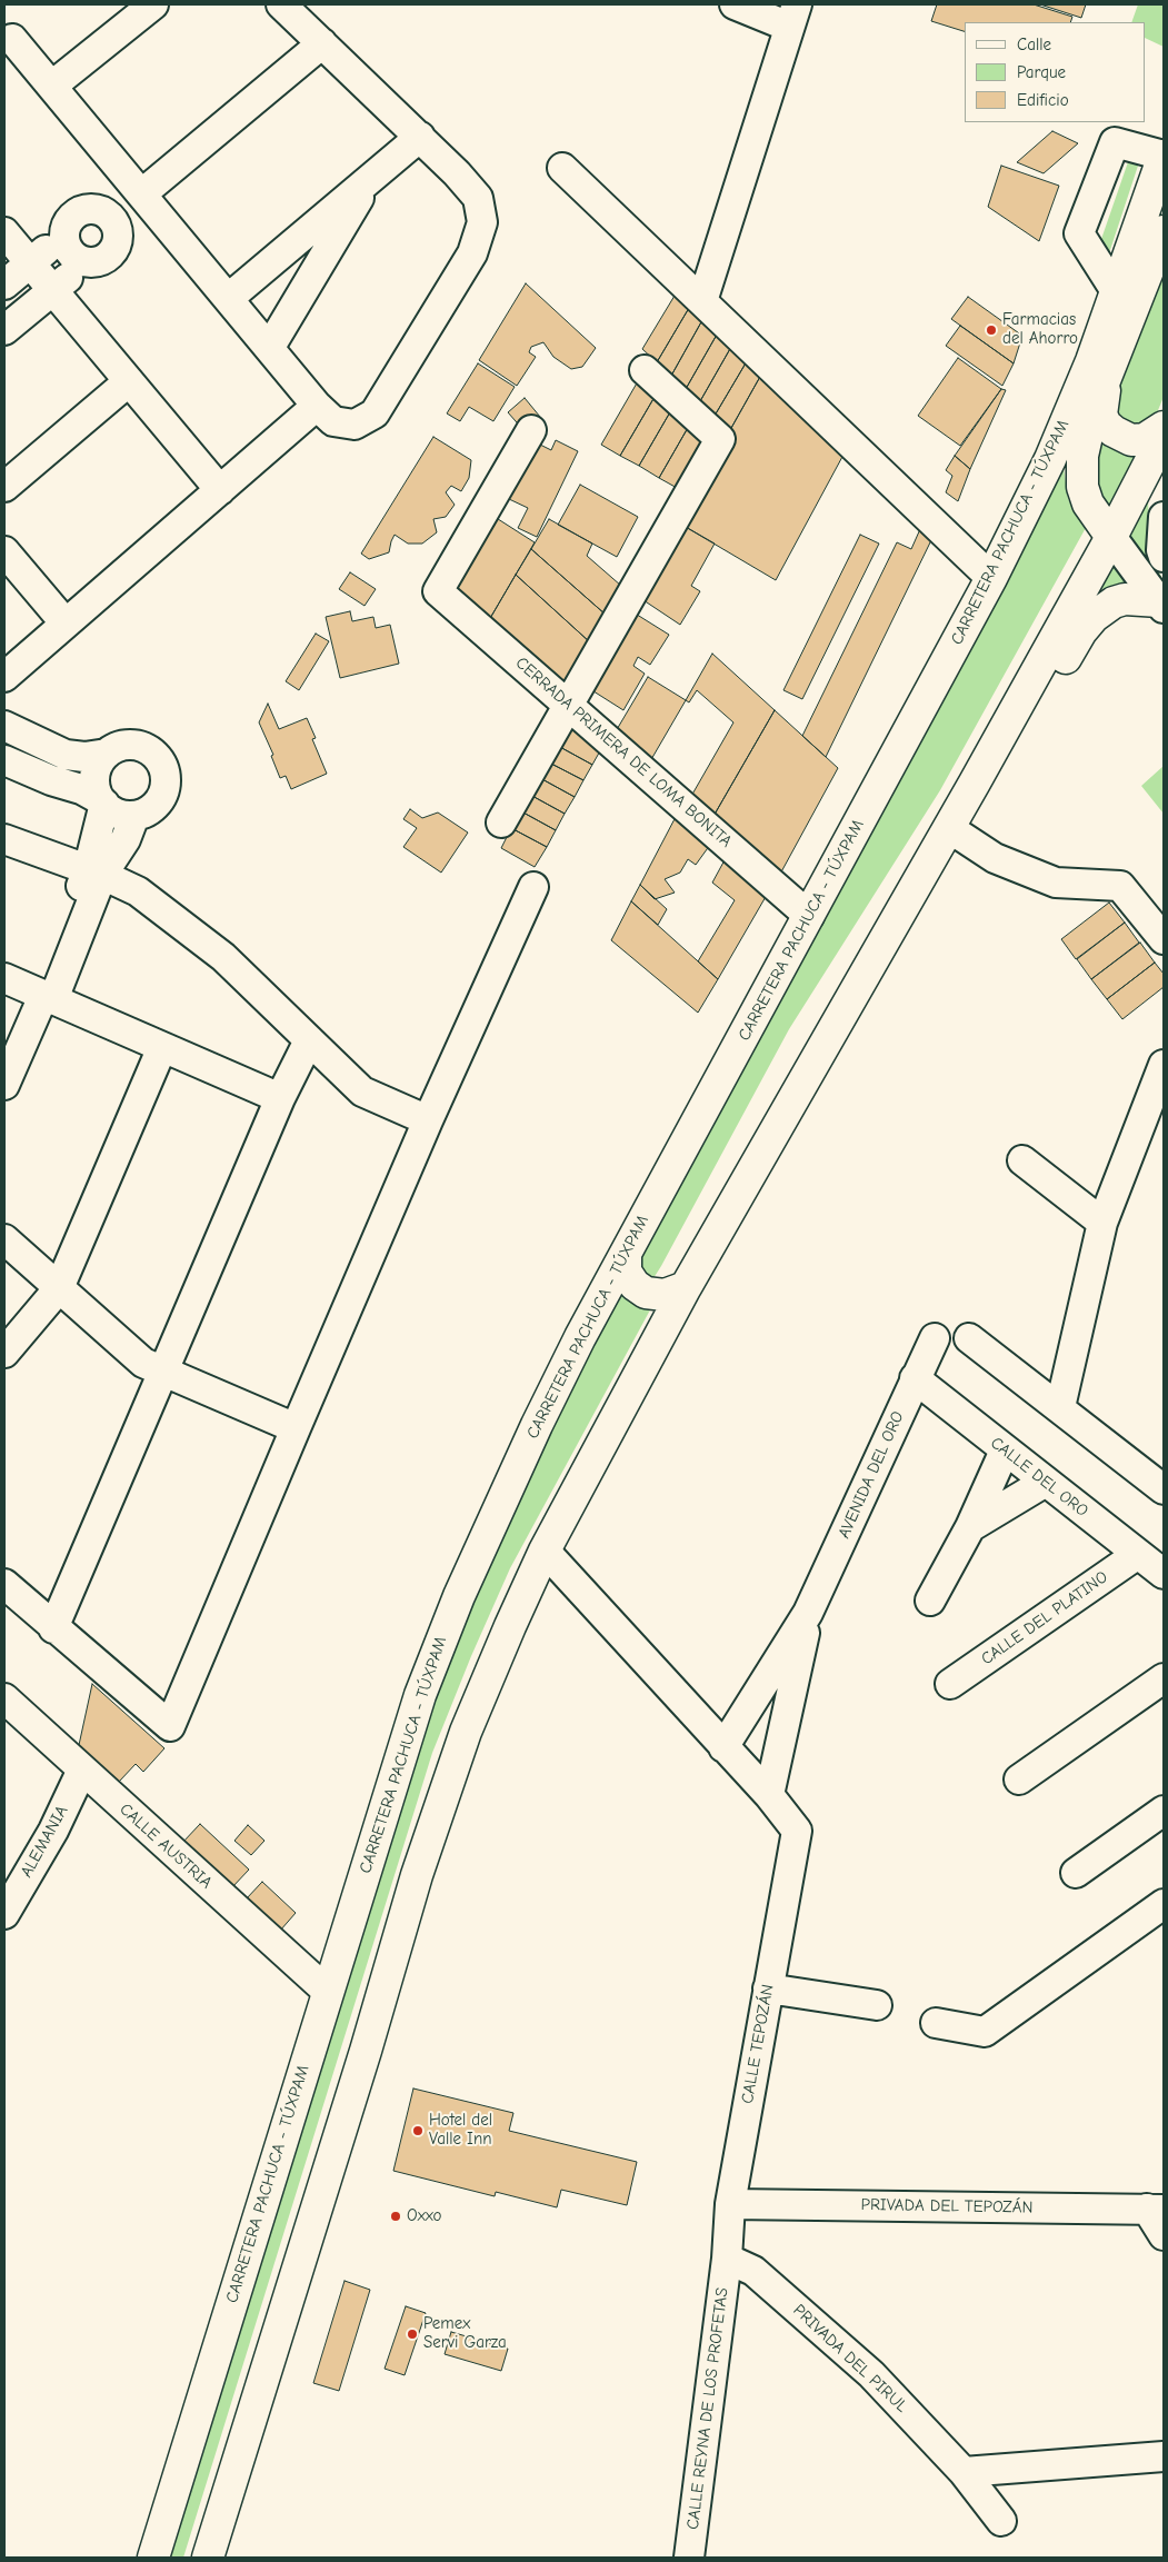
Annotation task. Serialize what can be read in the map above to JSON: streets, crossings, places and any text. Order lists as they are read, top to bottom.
{
  "streets": {
    "main road": ["CARRETERA PACHUCA - TÚXPAM"],
    "street": [
      "CERRADA PRIMERA DE LOMA BONITA",
      "AVENIDA DEL ORO",
      "CALLE DEL ORO",
      "CALLE DEL PLATINO",
      "ALEMANIA",
      "CALLE AUSTRIA",
      "CALLE TEPOZÁN",
      "PRIVADA DEL TEPOZÁN",
      "PRIVADA DEL PIRUL",
      "CALLE REYNA DE LOS PROFETAS"
    ]
  },
  "crossings": [
    ["CARRETERA PACHUCA - TÚXPAM", "CERRADA PRIMERA DE LOMA BONITA"],
    ["CARRETERA PACHUCA - TÚXPAM", "CALLE AUSTRIA"],
    ["AVENIDA DEL ORO", "CALLE DEL ORO"],
    ["AVENIDA DEL ORO", "CALLE TEPOZÁN"],
    ["CALLE DEL ORO", "CALLE DEL PLATINO"],
    ["ALEMANIA", "CALLE AUSTRIA"],
    ["CALLE TEPOZÁN", "PRIVADA DEL TEPOZÁN"],
    ["CALLE TEPOZÁN", "PRIVADA DEL PIRUL"],
    ["CALLE TEPOZÁN", "CALLE REYNA DE LOS PROFETAS"],
    ["PRIVADA DEL PIRUL", "CALLE REYNA DE LOS PROFETAS"]
  ],
  "places": [
    "Farmacias del Ahorro",
    "Hotel del Valle Inn",
    "Oxxo",
    "Pemex Servi Garza"
  ],
  "legend": ["Calle", "Parque", "Edificio"]
}
